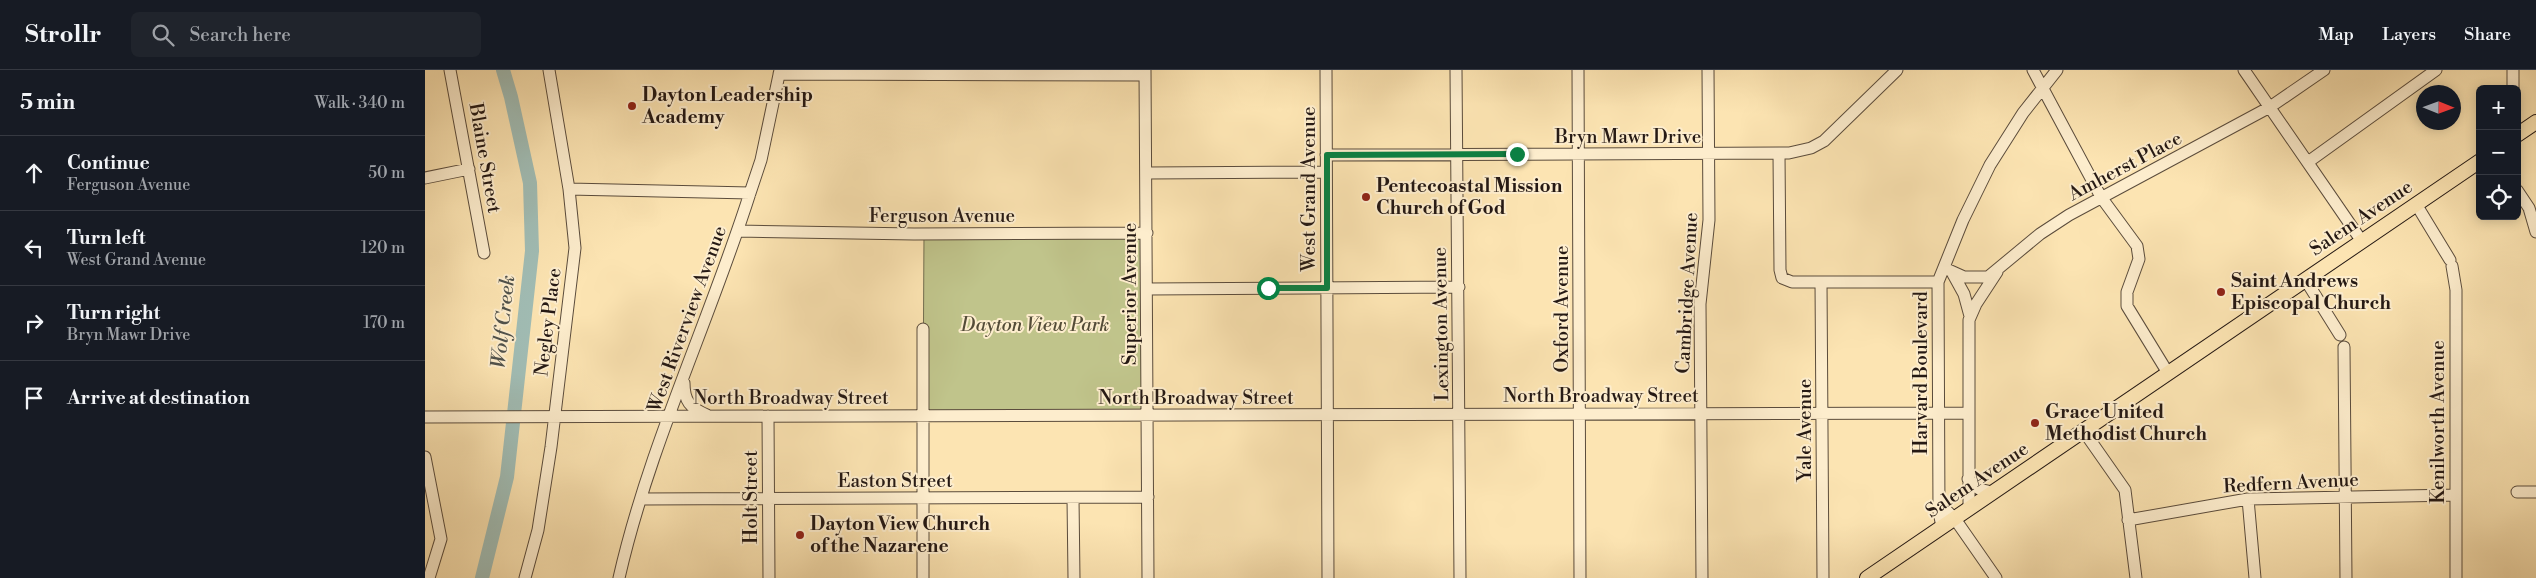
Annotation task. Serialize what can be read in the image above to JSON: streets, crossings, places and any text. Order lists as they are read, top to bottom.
{
  "streets": {
    "main road": ["Salem Avenue"],
    "street": [
      "Bryn Mawr Drive",
      "Blaine Street",
      "Amherst Place",
      "West Grand Avenue",
      "Ferguson Avenue",
      "Cambridge Avenue",
      "Superior Avenue",
      "Oxford Avenue",
      "West Riverview Avenue",
      "Negley Place",
      "Lexington Avenue",
      "Harvard Boulevard",
      "North Broadway Street",
      "Kenilworth Avenue",
      "Yale Avenue",
      "Easton Street",
      "Redfern Avenue",
      "Holt Street"
    ]
  },
  "crossings": [
    ["Bryn Mawr Drive", "West Grand Avenue"],
    ["Bryn Mawr Drive", "Cambridge Avenue"],
    ["Bryn Mawr Drive", "Oxford Avenue"],
    ["Bryn Mawr Drive", "Lexington Avenue"],
    ["Amherst Place", "Harvard Boulevard"],
    ["West Grand Avenue", "North Broadway Street"],
    ["Ferguson Avenue", "Superior Avenue"],
    ["Ferguson Avenue", "West Riverview Avenue"],
    ["Salem Avenue", "Harvard Boulevard"],
    ["Salem Avenue", "Kenilworth Avenue"],
    ["Cambridge Avenue", "North Broadway Street"],
    ["Superior Avenue", "North Broadway Street"],
    ["Superior Avenue", "Easton Street"],
    ["Oxford Avenue", "North Broadway Street"],
    ["West Riverview Avenue", "North Broadway Street"],
    ["West Riverview Avenue", "Easton Street"],
    ["Negley Place", "North Broadway Street"],
    ["Lexington Avenue", "North Broadway Street"],
    ["Harvard Boulevard", "North Broadway Street"],
    ["North Broadway Street", "Yale Avenue"],
    ["North Broadway Street", "Holt Street"],
    ["Kenilworth Avenue", "Redfern Avenue"],
    ["Easton Street", "Holt Street"]
  ],
  "water": ["Wolf Creek"],
  "parks": ["Dayton View Park"],
  "places": [
    "Dayton Leadership Academy",
    "Pentecoastal Mission Church of God",
    "Saint Andrews Episcopal Church",
    "Grace United Methodist Church",
    "Dayton View Church of the Nazarene"
  ],
  "north": "right",
  "page": {
    "header": "Strollr",
    "search": "Search here",
    "nav": ["Map", "Layers", "Share"],
    "heading": ["5 min", "Walk · 340 m"],
    "map_buttons": ["+", "−"],
    "list": [
      ["Continue", "Ferguson Avenue", "50 m"],
      ["Turn left", "West Grand Avenue", "120 m"],
      ["Turn right", "Bryn Mawr Drive", "170 m"],
      "Arrive at destination"
    ]
  }
}
